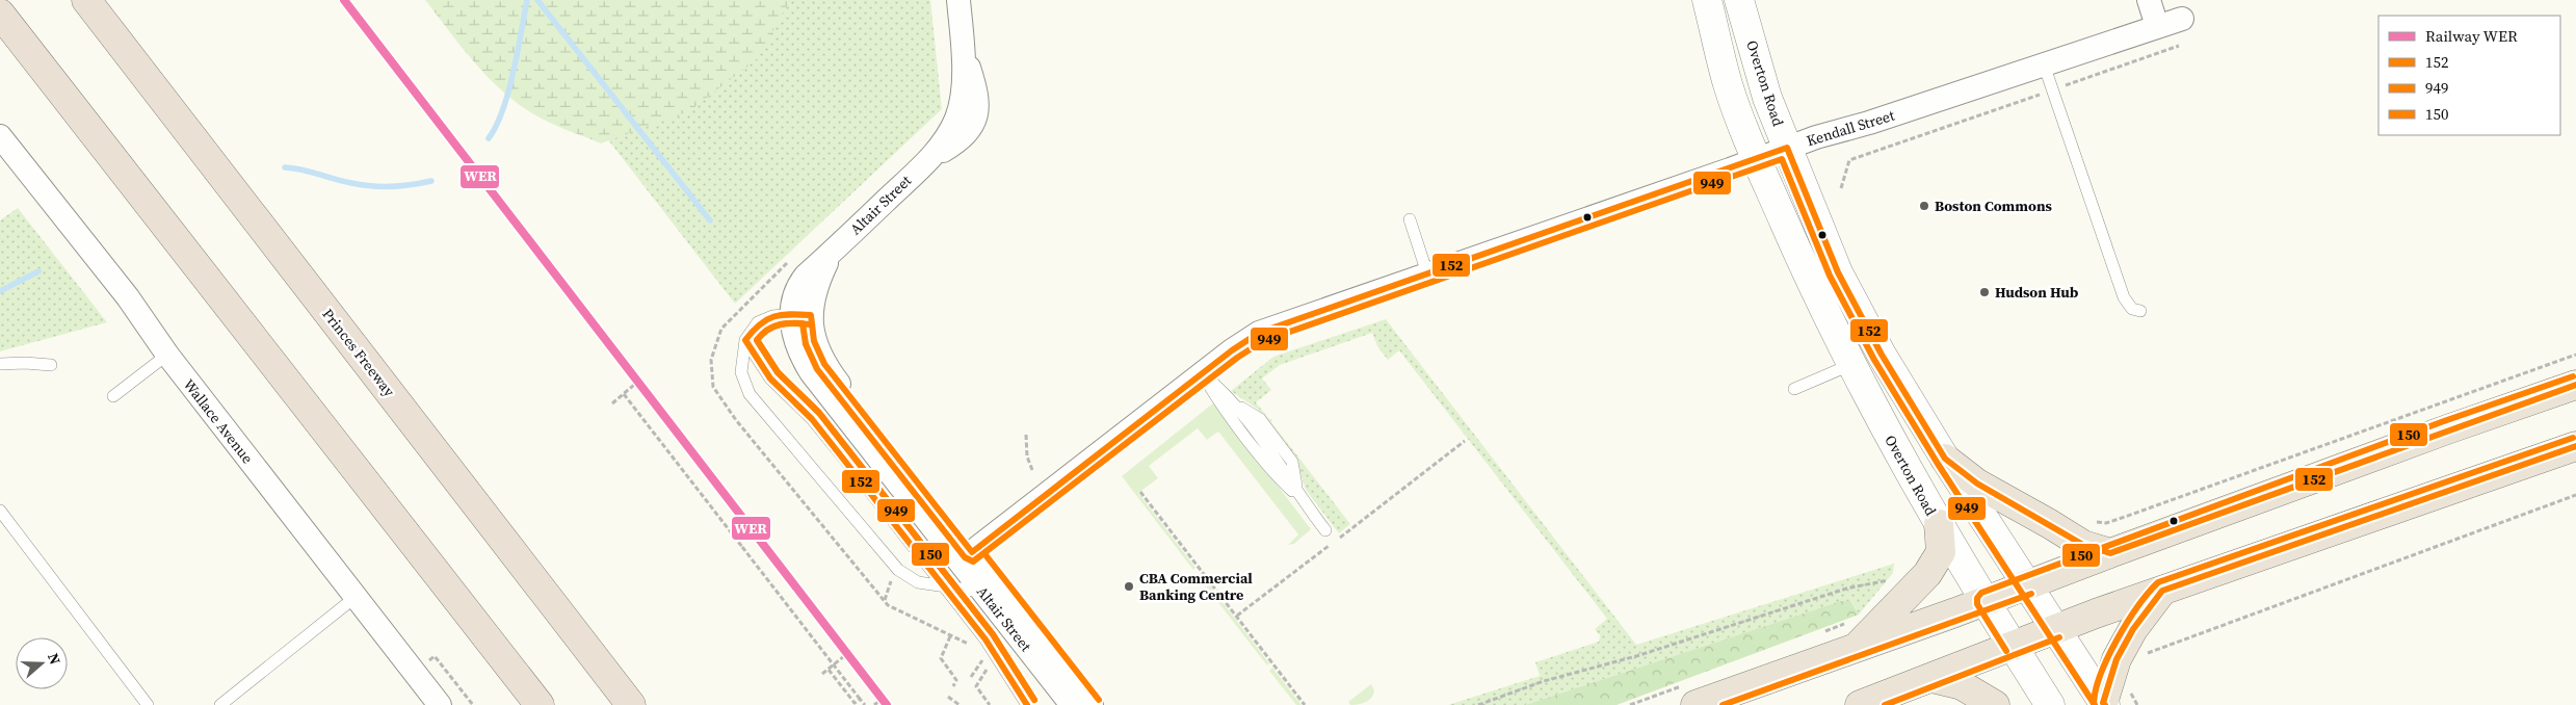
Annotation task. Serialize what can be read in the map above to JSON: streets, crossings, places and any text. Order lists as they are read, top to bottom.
{
  "streets": {
    "highway": ["Princes Freeway"],
    "street": [
      "Overton Road",
      "Kendall Street",
      "Altair Street",
      "Wallace Avenue"
    ]
  },
  "crossings": [
    ["Overton Road", "Kendall Street"],
    ["Kendall Street", "Altair Street"]
  ],
  "places": ["Boston Commons", "Hudson Hub", "CBA Commercial Banking Centre"],
  "lines": [
    "rail line WER",
    "transit line 152",
    "transit line 949",
    "transit line 150"
  ],
  "legend": [
    "Railway WER",
    "152",
    "949",
    "150"
  ],
  "north": "right"
}
